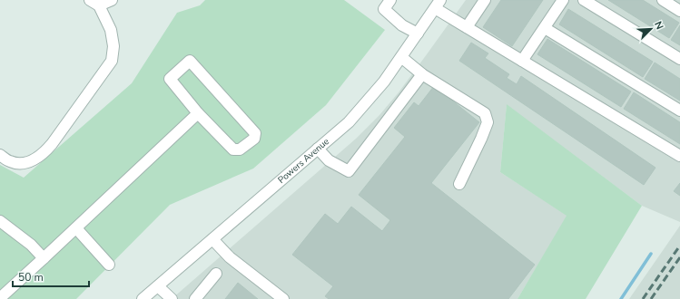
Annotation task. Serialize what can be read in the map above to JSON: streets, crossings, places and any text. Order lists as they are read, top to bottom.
{
  "streets": {
    "street": ["Powers Avenue"]
  },
  "scale_bar": "50 m",
  "north": "top right"
}
